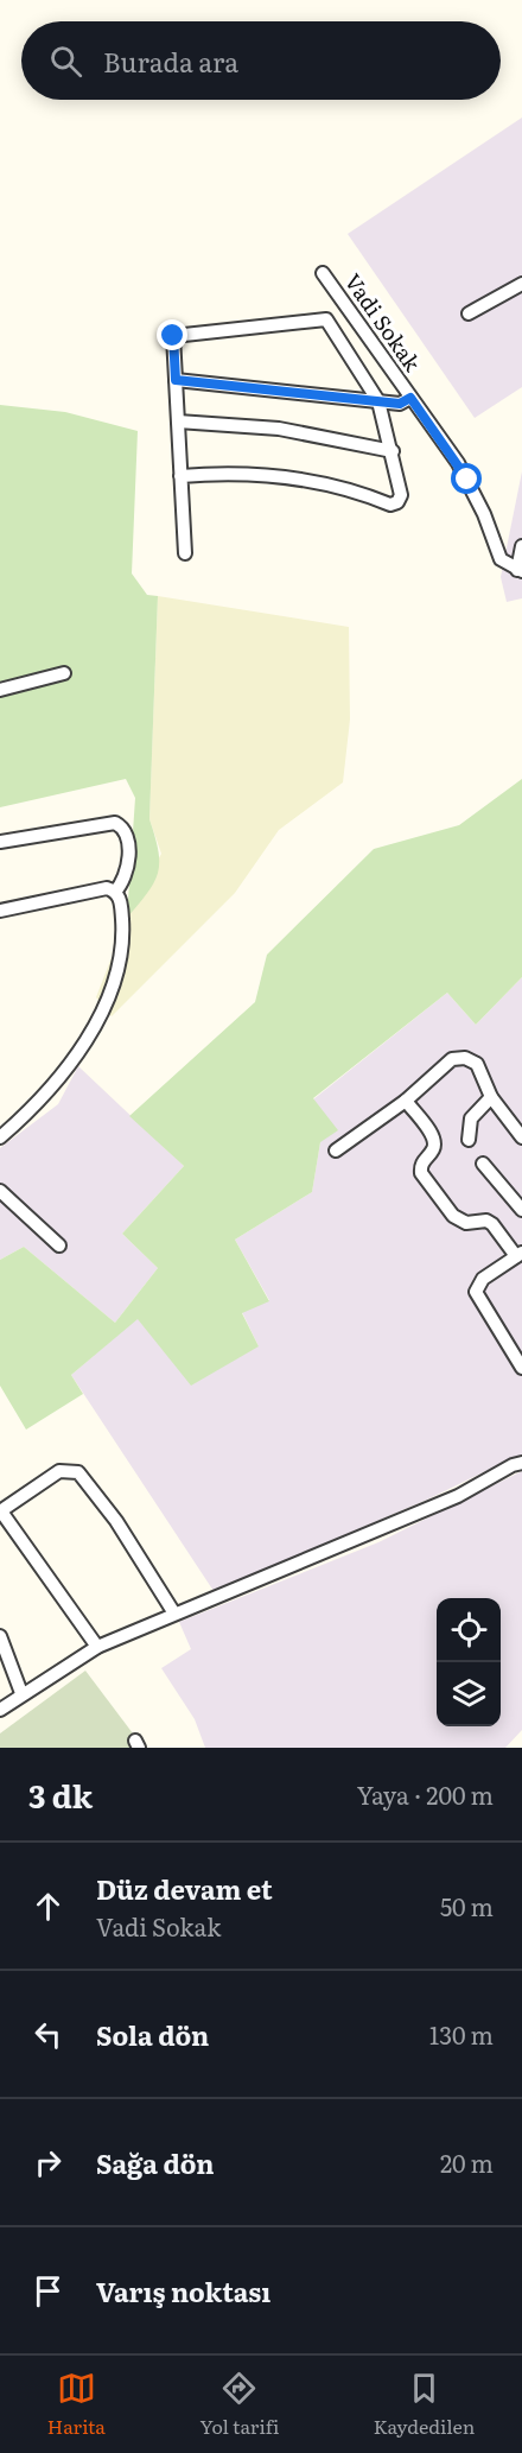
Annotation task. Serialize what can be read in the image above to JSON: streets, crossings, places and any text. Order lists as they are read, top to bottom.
{
  "streets": {
    "street": ["Vadi Sokak"]
  },
  "page": {
    "search": "Burada ara",
    "heading": ["3 dk", "Yaya · 200 m"],
    "list": [
      ["Düz devam et", "Vadi Sokak", "50 m"],
      ["Sola dön", "130 m"],
      ["Sağa dön", "20 m"],
      "Varış noktası"
    ],
    "nav": ["Harita", "Yol tarifi", "Kaydedilen"]
  }
}
